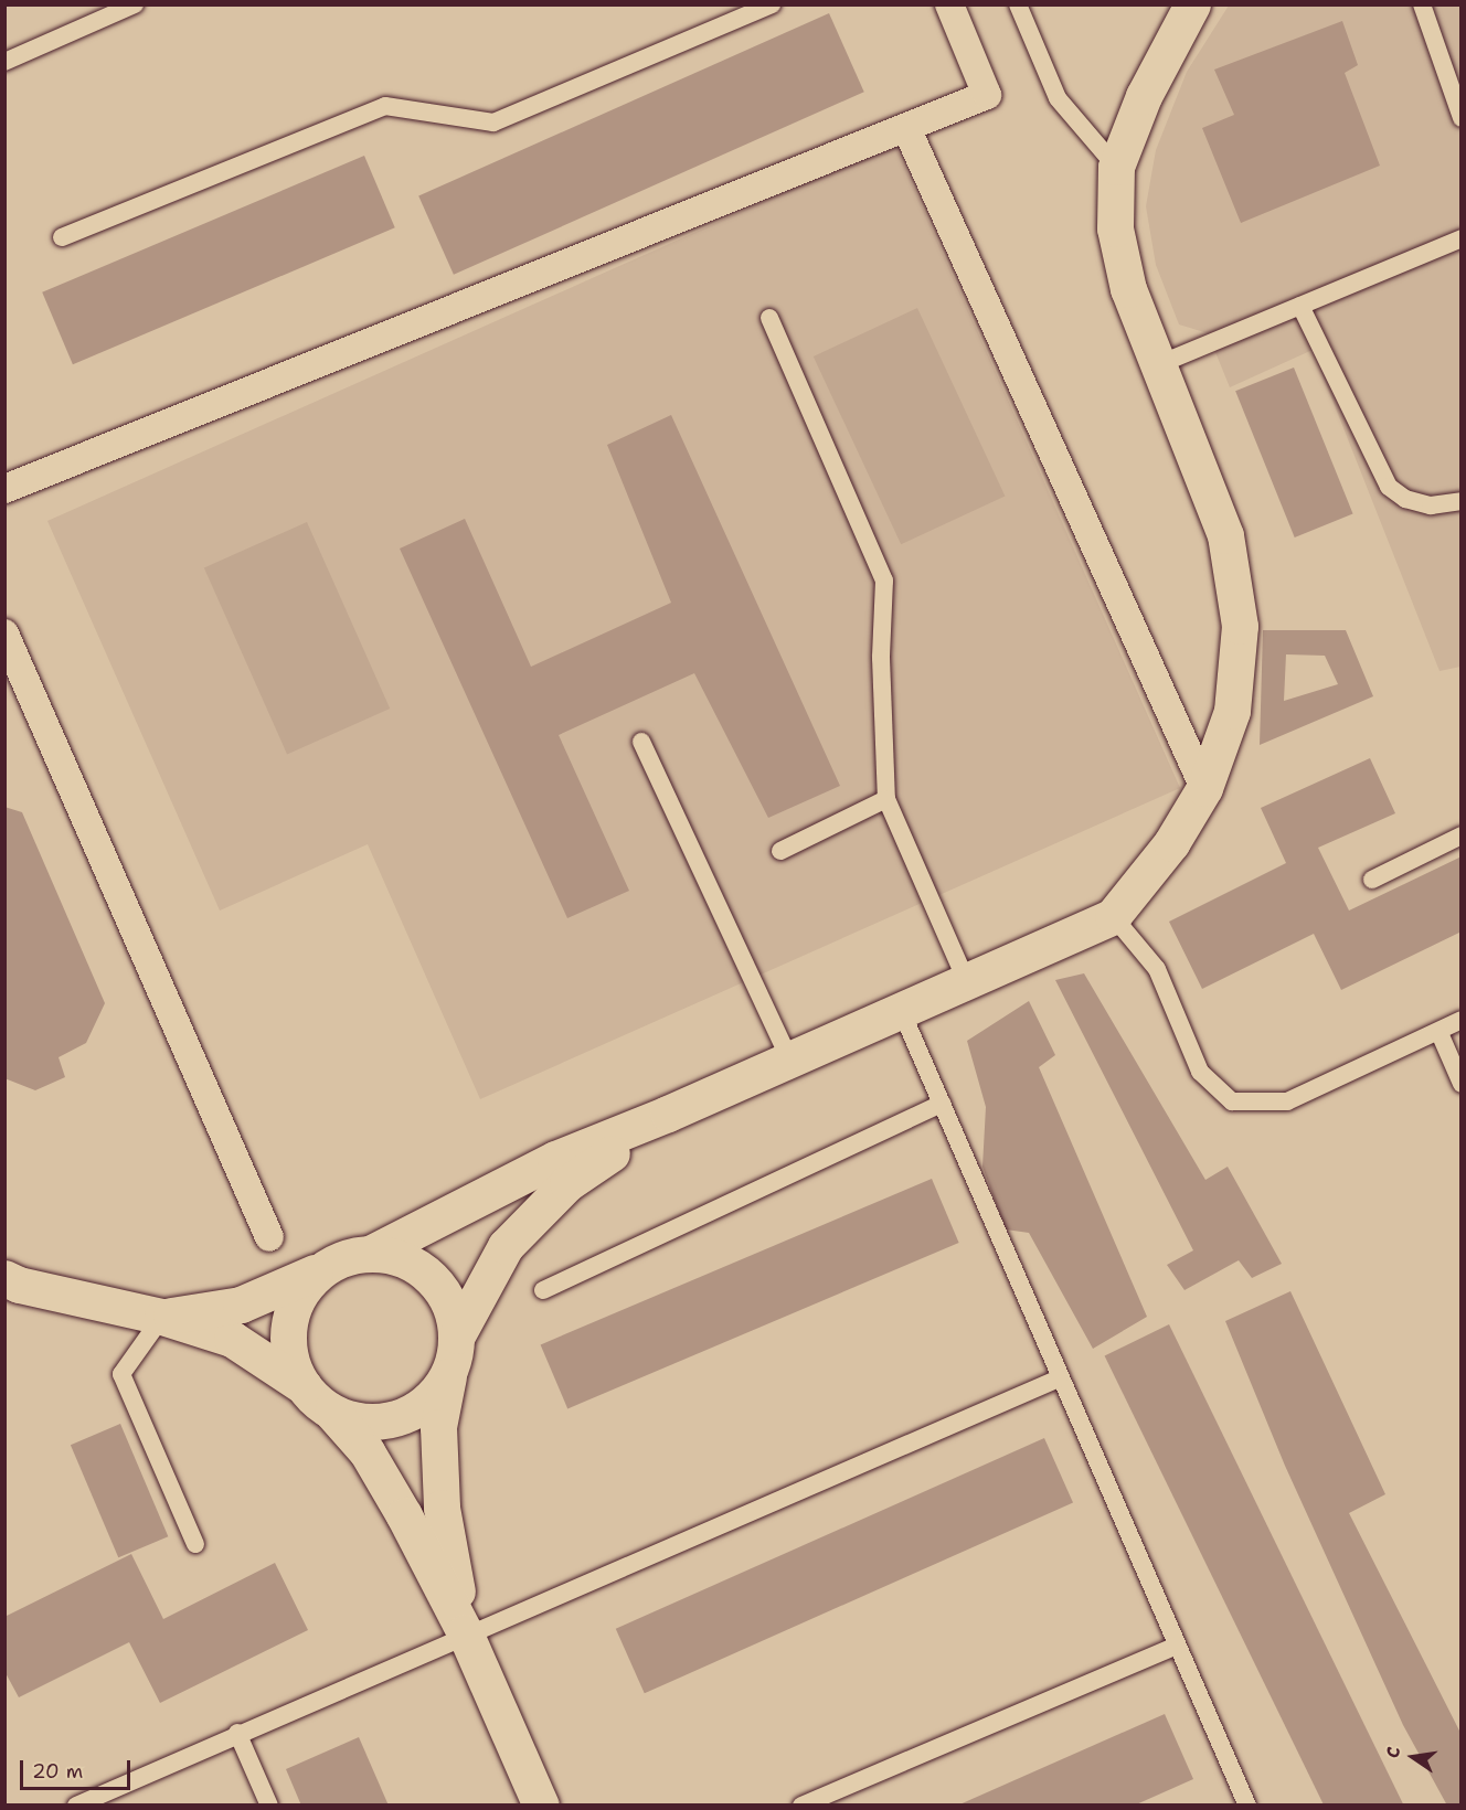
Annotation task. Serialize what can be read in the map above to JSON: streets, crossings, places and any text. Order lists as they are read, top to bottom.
{
  "scale_bar": "20 m",
  "north": "left"
}
